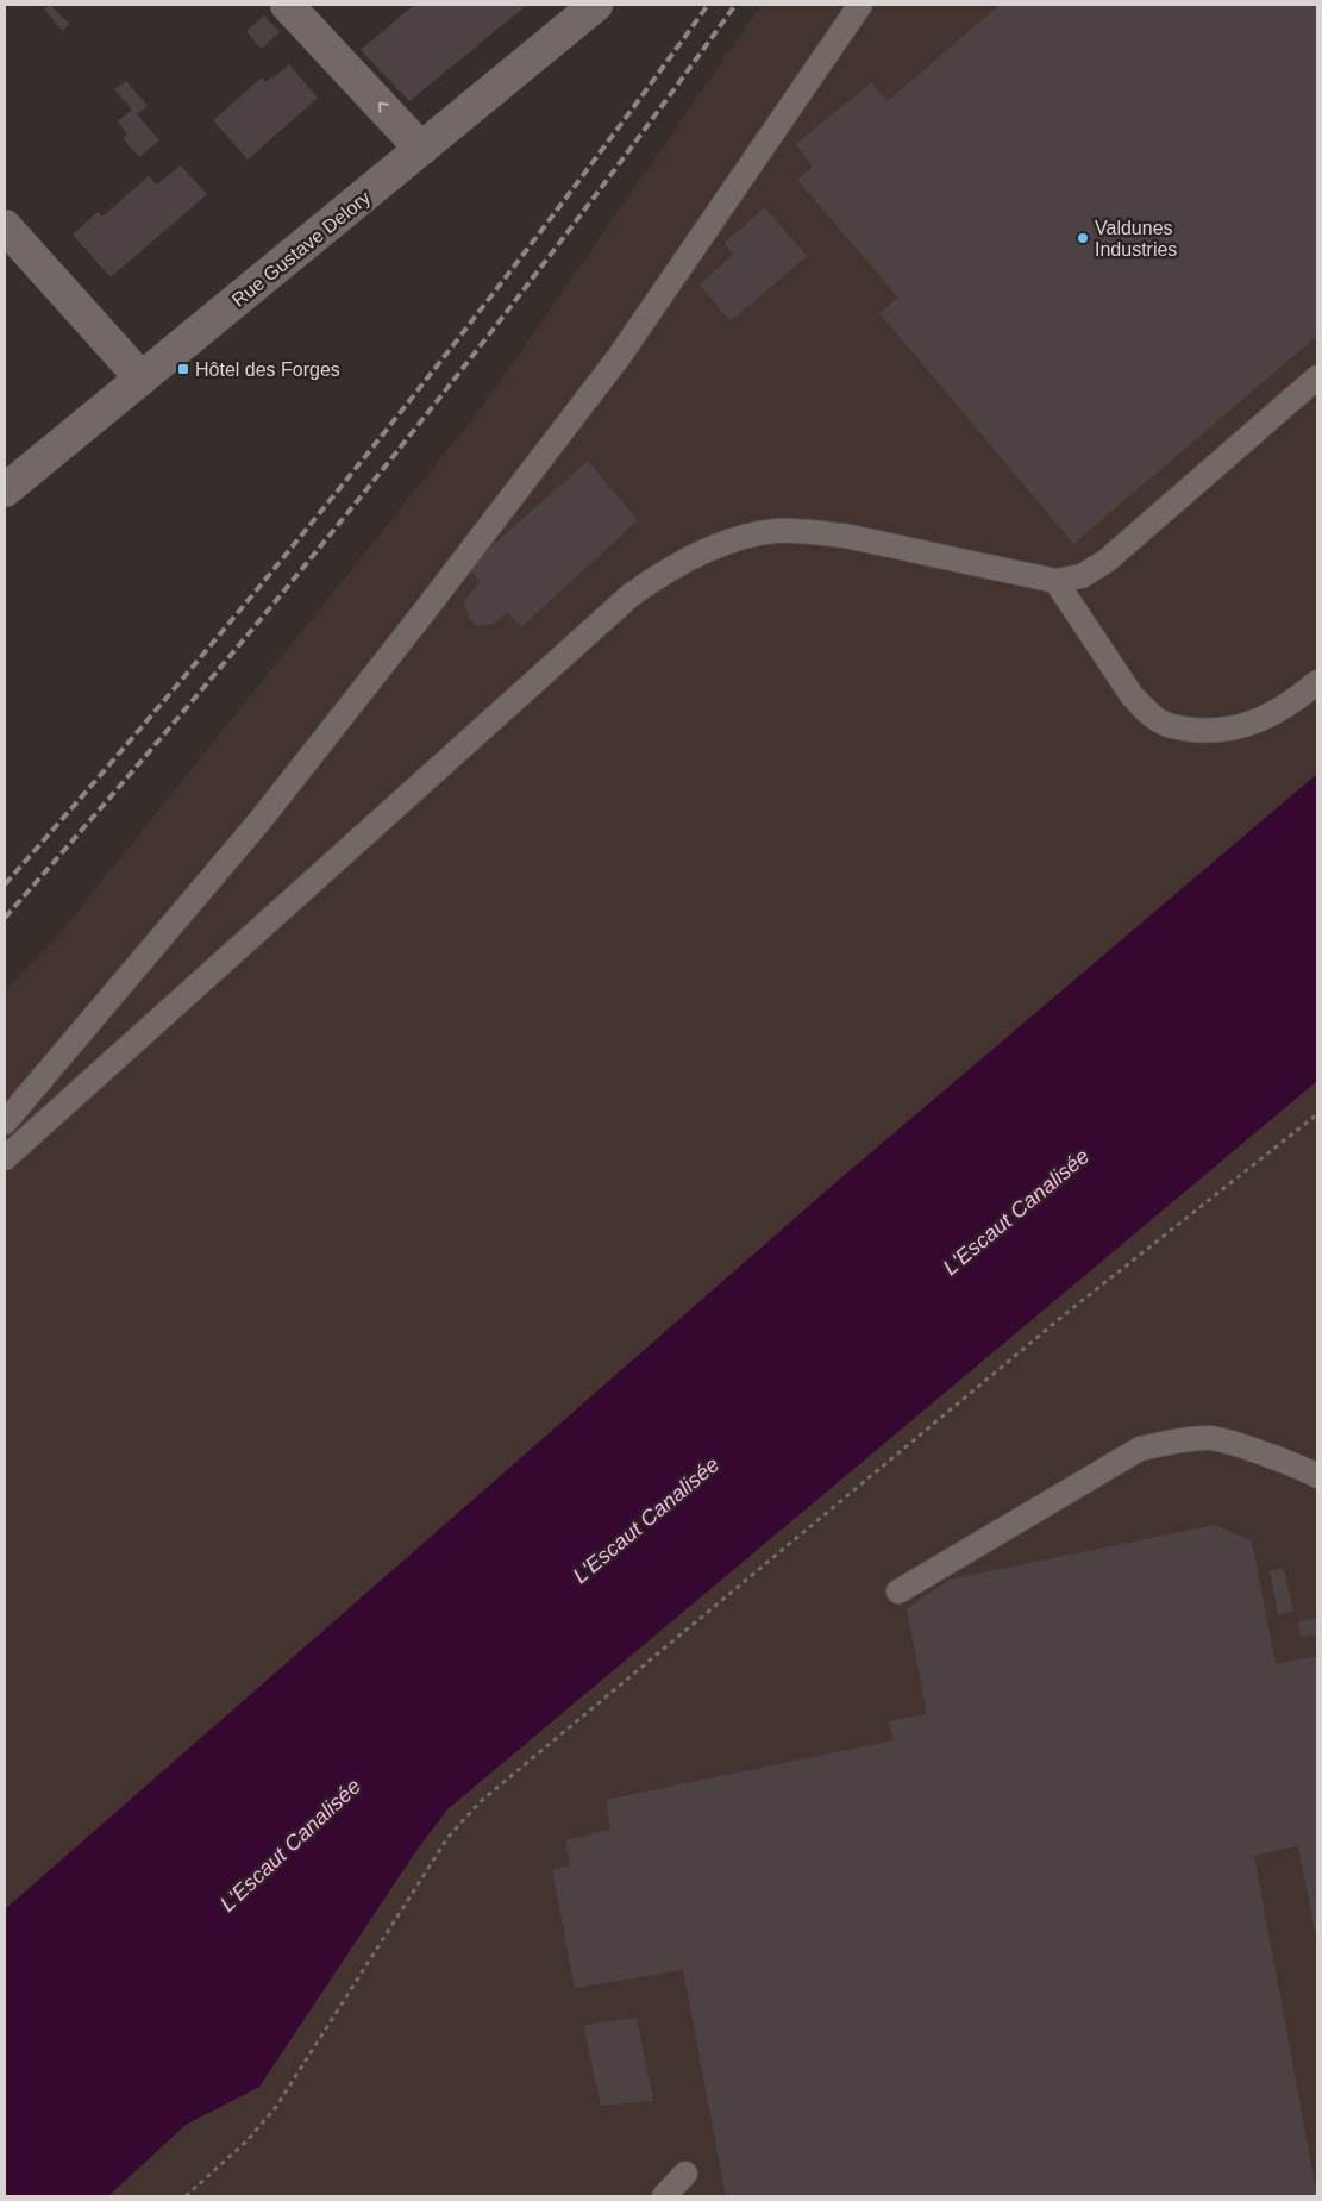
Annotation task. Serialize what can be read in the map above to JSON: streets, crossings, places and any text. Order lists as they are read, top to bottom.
{
  "streets": {
    "street": ["Rue Gustave Delory"]
  },
  "water": ["L'Escaut Canalisée"],
  "places": {
    "other": ["Valdunes Industries"],
    "transit": ["Hôtel des Forges"]
  }
}
